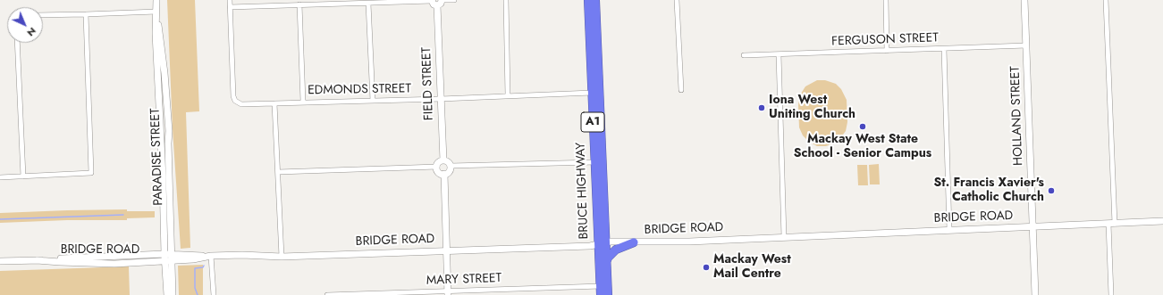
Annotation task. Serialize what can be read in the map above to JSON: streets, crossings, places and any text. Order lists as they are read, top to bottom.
{
  "streets": {
    "highway": ["A1", "BRUCE HIGHWAY"],
    "street": [
      "FERGUSON STREET",
      "FIELD STREET",
      "EDMONDS STREET",
      "HOLLAND STREET",
      "PARADISE STREET",
      "BRIDGE ROAD",
      "MARY STREET"
    ]
  },
  "crossings": [
    ["FERGUSON STREET", "HOLLAND STREET"],
    ["FIELD STREET", "EDMONDS STREET"],
    ["EDMONDS STREET", "BRUCE HIGHWAY"],
    ["HOLLAND STREET", "BRIDGE ROAD"],
    ["PARADISE STREET", "BRIDGE ROAD"],
    ["BRUCE HIGHWAY", "BRIDGE ROAD"],
    ["BRUCE HIGHWAY", "MARY STREET"]
  ],
  "places": [
    "Iona West Uniting Church",
    "Mackay West State School - Senior Campus",
    "St. Francis Xavier's Catholic Church",
    "Mackay West Mail Centre"
  ],
  "north": "bottom right"
}
